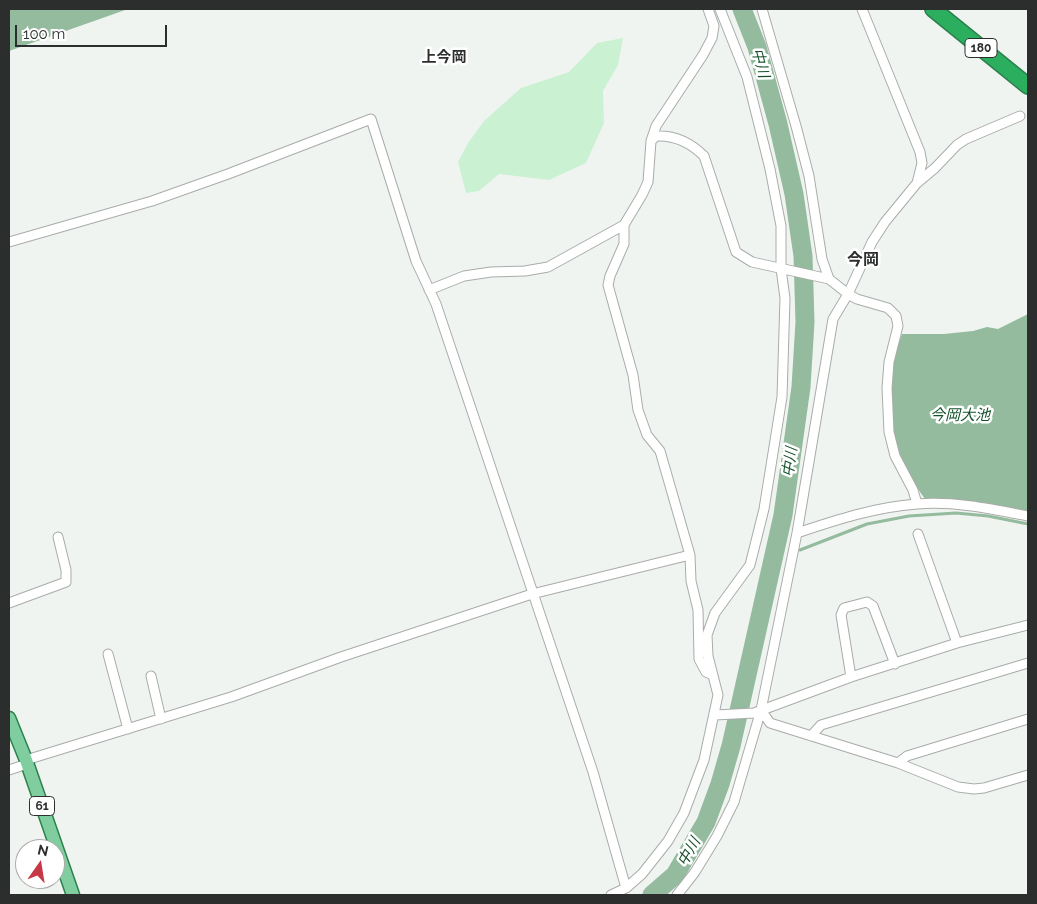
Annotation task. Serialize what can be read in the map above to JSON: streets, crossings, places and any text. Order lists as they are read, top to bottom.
{
  "streets": {
    "highway": ["180"],
    "main road": ["61"]
  },
  "districts": ["上今岡", "今岡"],
  "water": ["中川", "今岡大池"],
  "scale_bar": "100 m",
  "north": "top"
}
